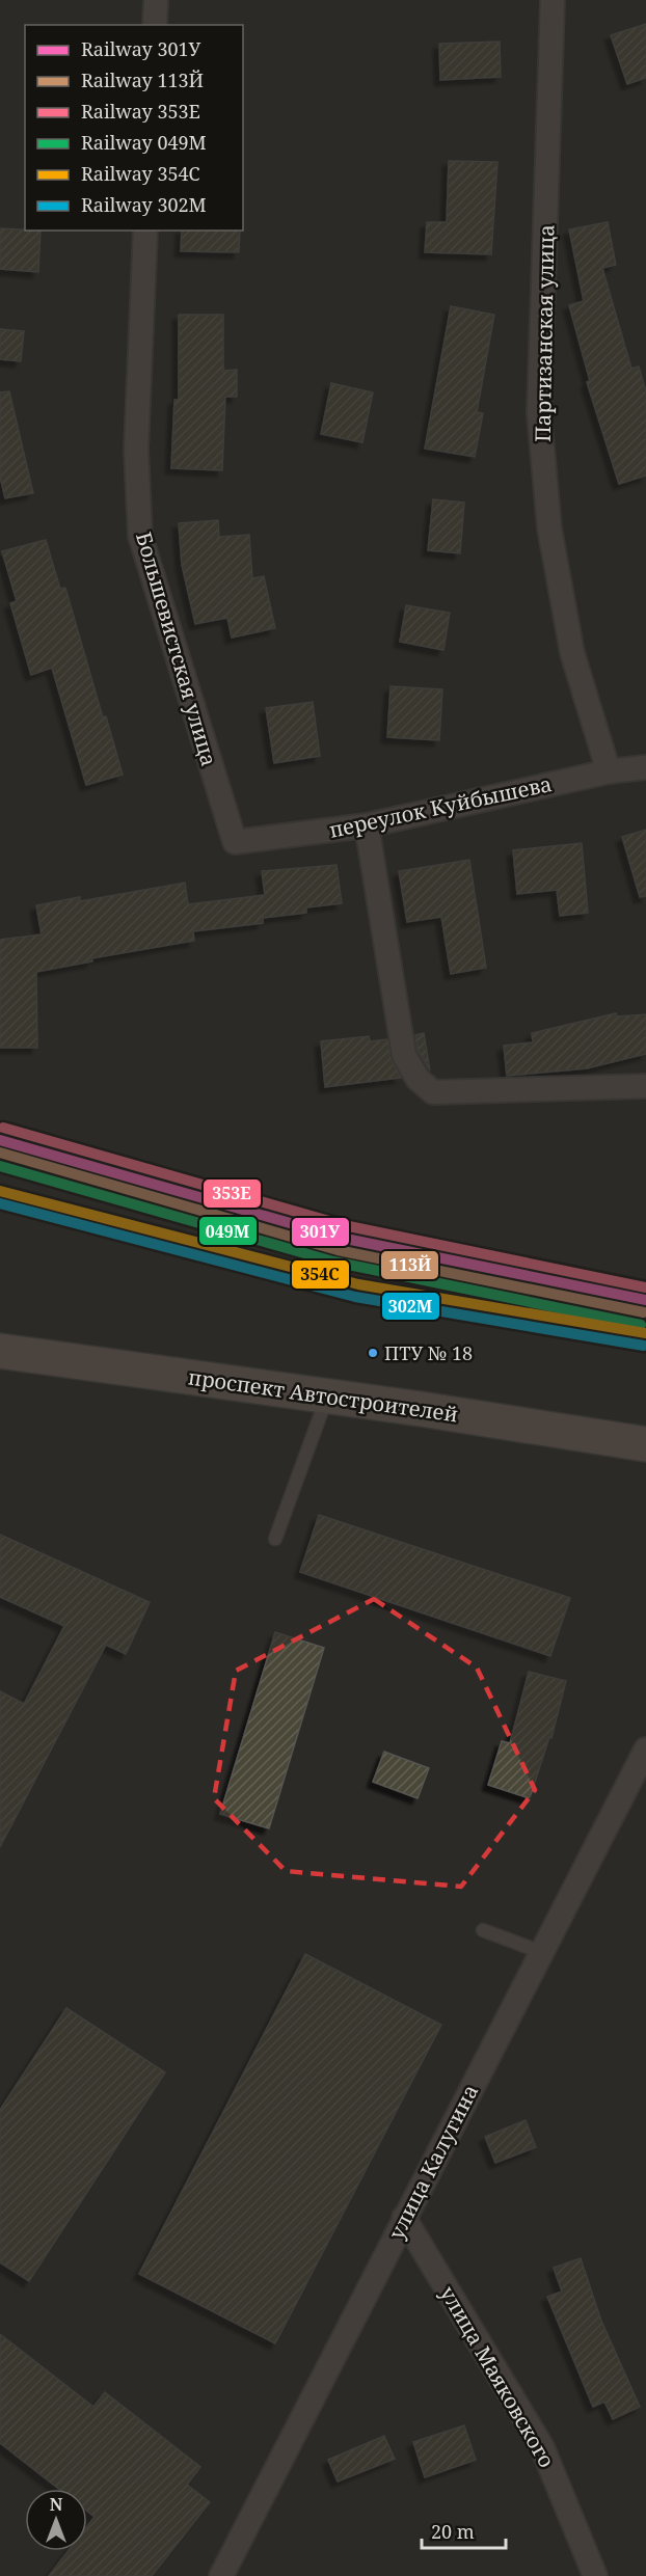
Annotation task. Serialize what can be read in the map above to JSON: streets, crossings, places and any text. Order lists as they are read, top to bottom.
{
  "streets": {
    "highway": ["проспект Автостроителей"],
    "street": [
      "Партизанская улица",
      "Большевистская улица",
      "переулок Куйбышева",
      "улица Калугина",
      "улица Маяковского"
    ]
  },
  "crossings": [
    ["Партизанская улица", "переулок Куйбышева"],
    ["Большевистская улица", "переулок Куйбышева"],
    ["улица Калугина", "улица Маяковского"]
  ],
  "places": ["ПТУ № 18"],
  "lines": [
    "rail line 353Е",
    "rail line 301У",
    "rail line 113Й",
    "rail line 049М",
    "rail line 354С",
    "rail line 302М"
  ],
  "legend": [
    "Railway 301У",
    "Railway 113Й",
    "Railway 353Е",
    "Railway 049М",
    "Railway 354С",
    "Railway 302М"
  ],
  "scale_bar": "20 m",
  "north": "top"
}
